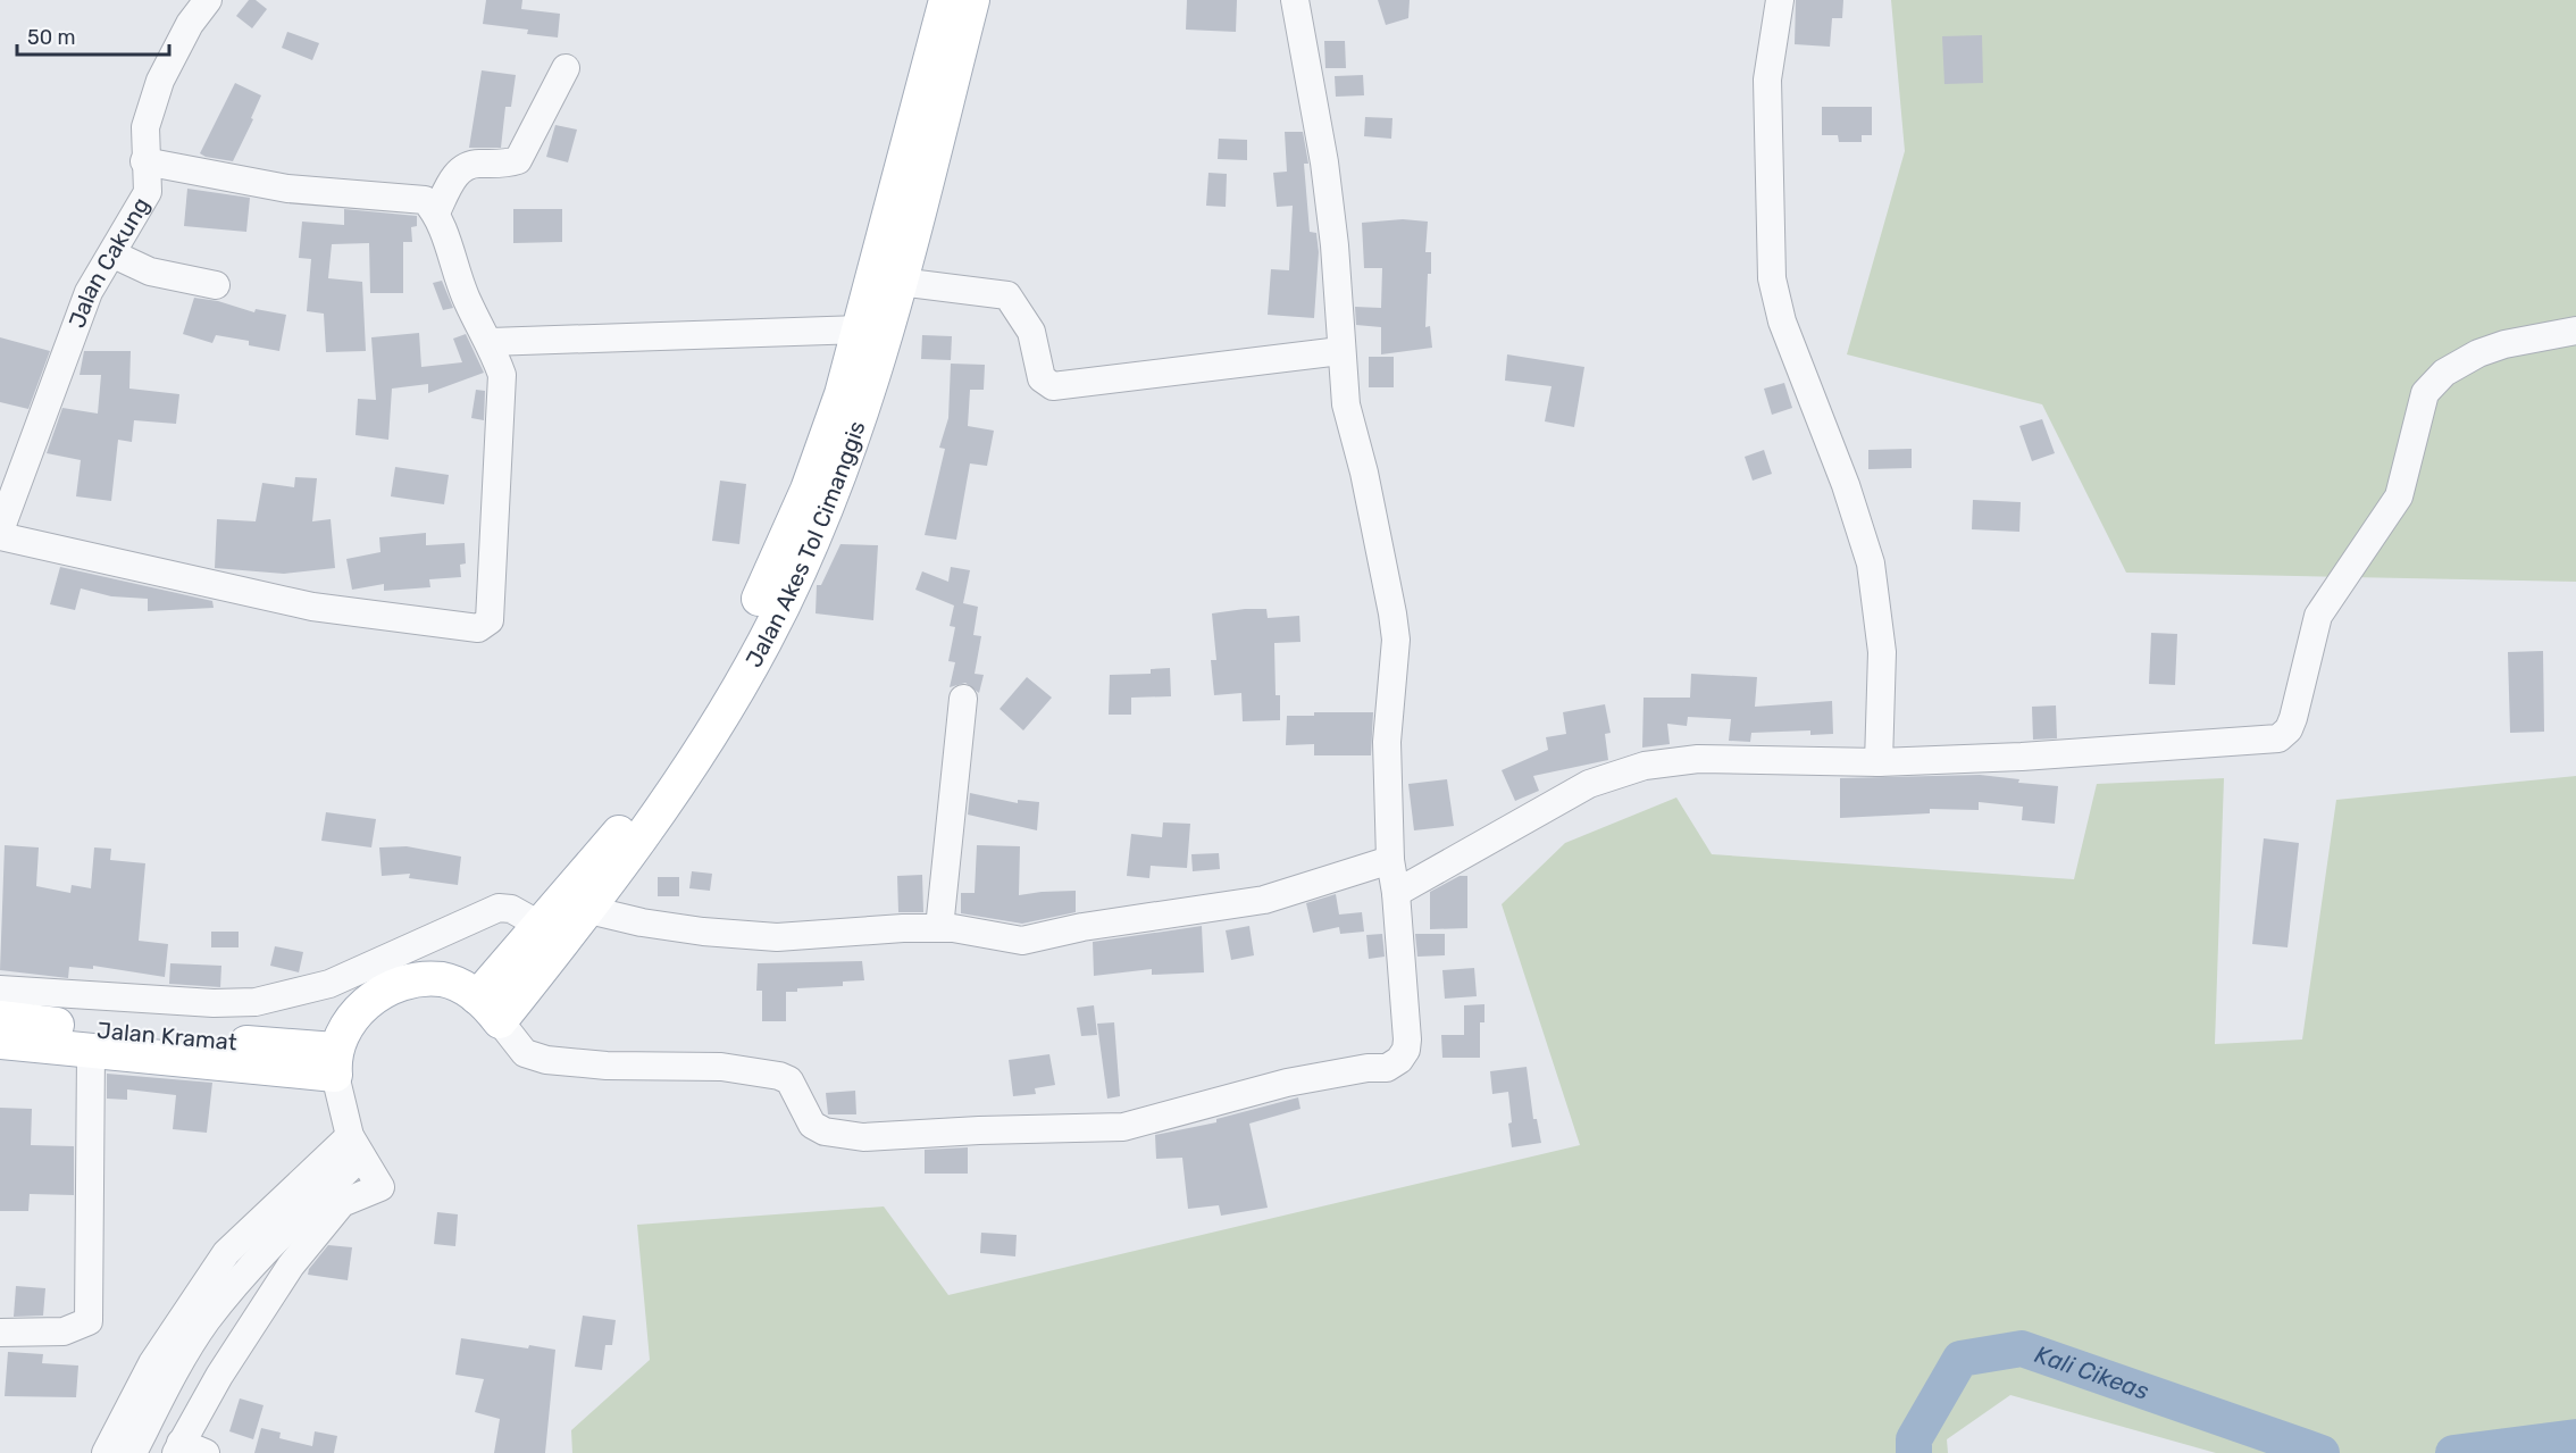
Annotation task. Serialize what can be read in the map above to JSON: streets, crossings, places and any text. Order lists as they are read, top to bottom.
{
  "streets": {
    "main road": ["Jalan Akes Tol Cimanggis", "Jalan Kramat"],
    "street": ["Jalan Cakung"]
  },
  "water": ["Kali Cikeas"],
  "scale_bar": "50 m"
}
